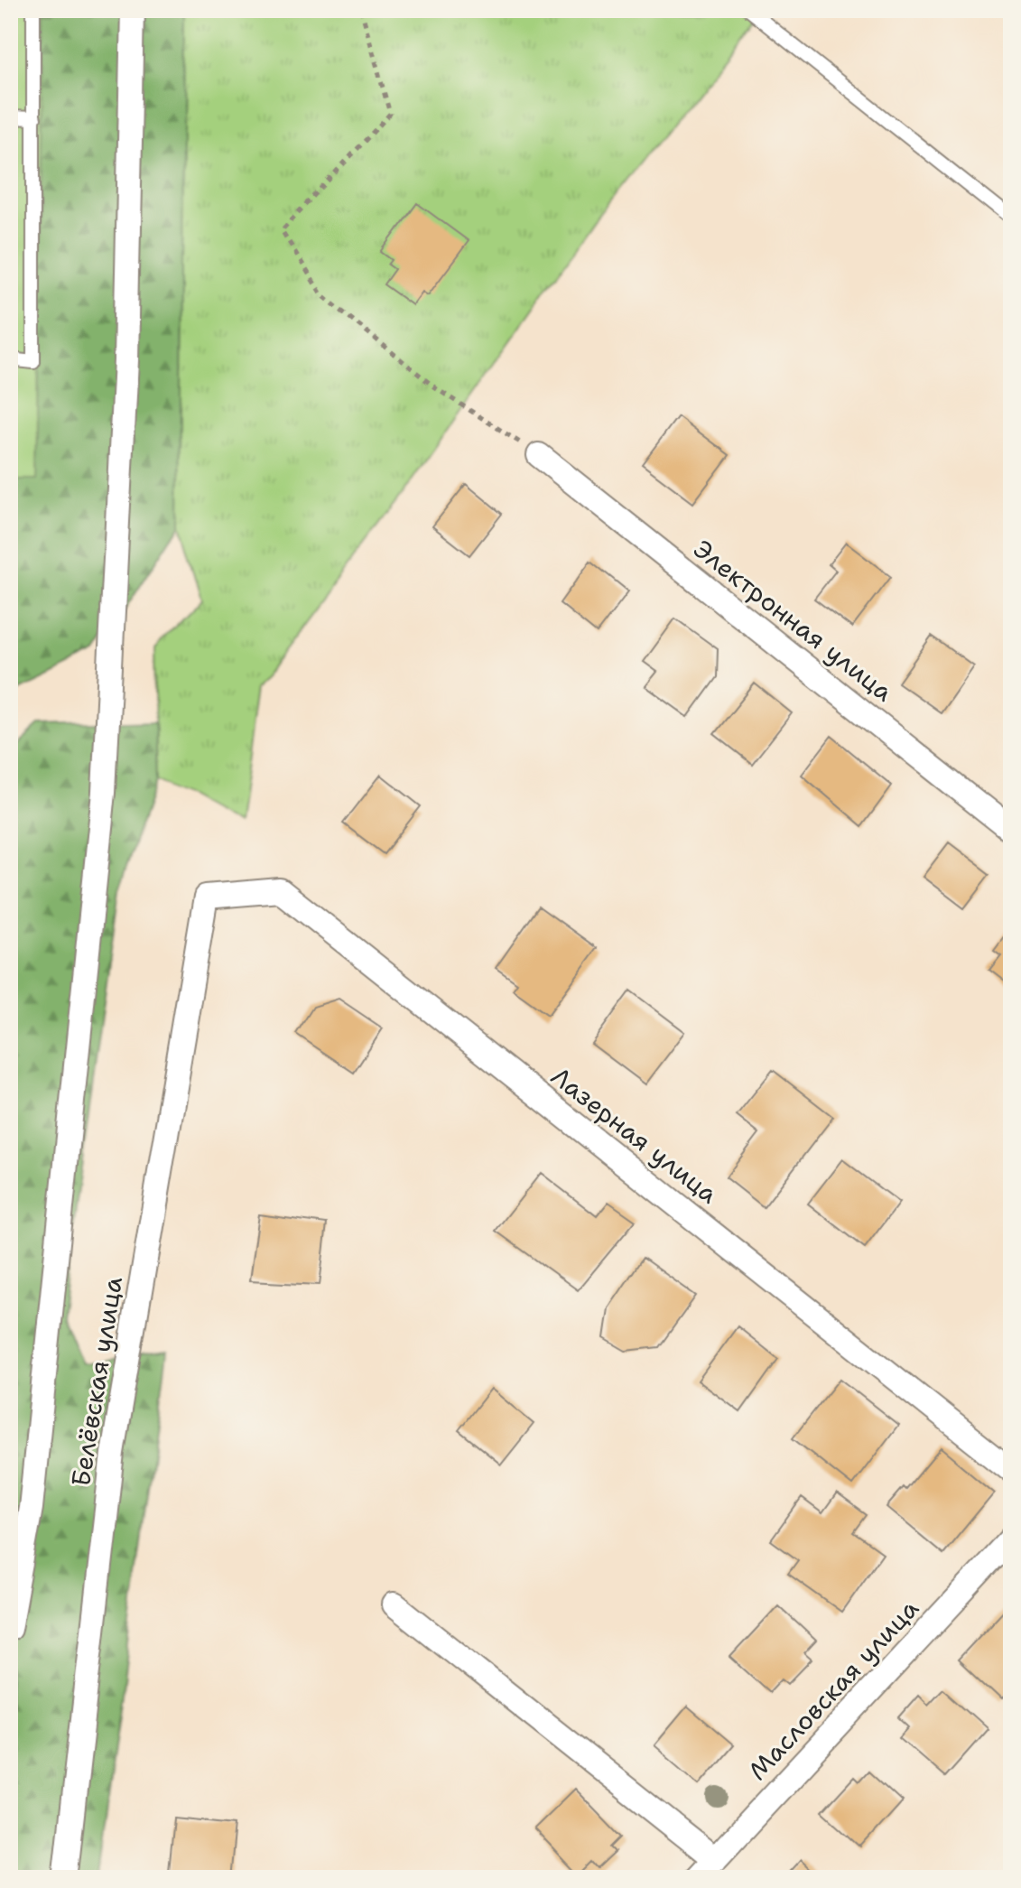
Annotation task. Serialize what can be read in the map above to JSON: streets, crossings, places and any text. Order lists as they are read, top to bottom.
{
  "streets": {
    "street": [
      "Электронная улица",
      "Лазерная улица",
      "Белёвская улица",
      "Масловская улица"
    ]
  },
  "crossings": [
    ["Лазерная улица", "Белёвская улица"]
  ]
}
